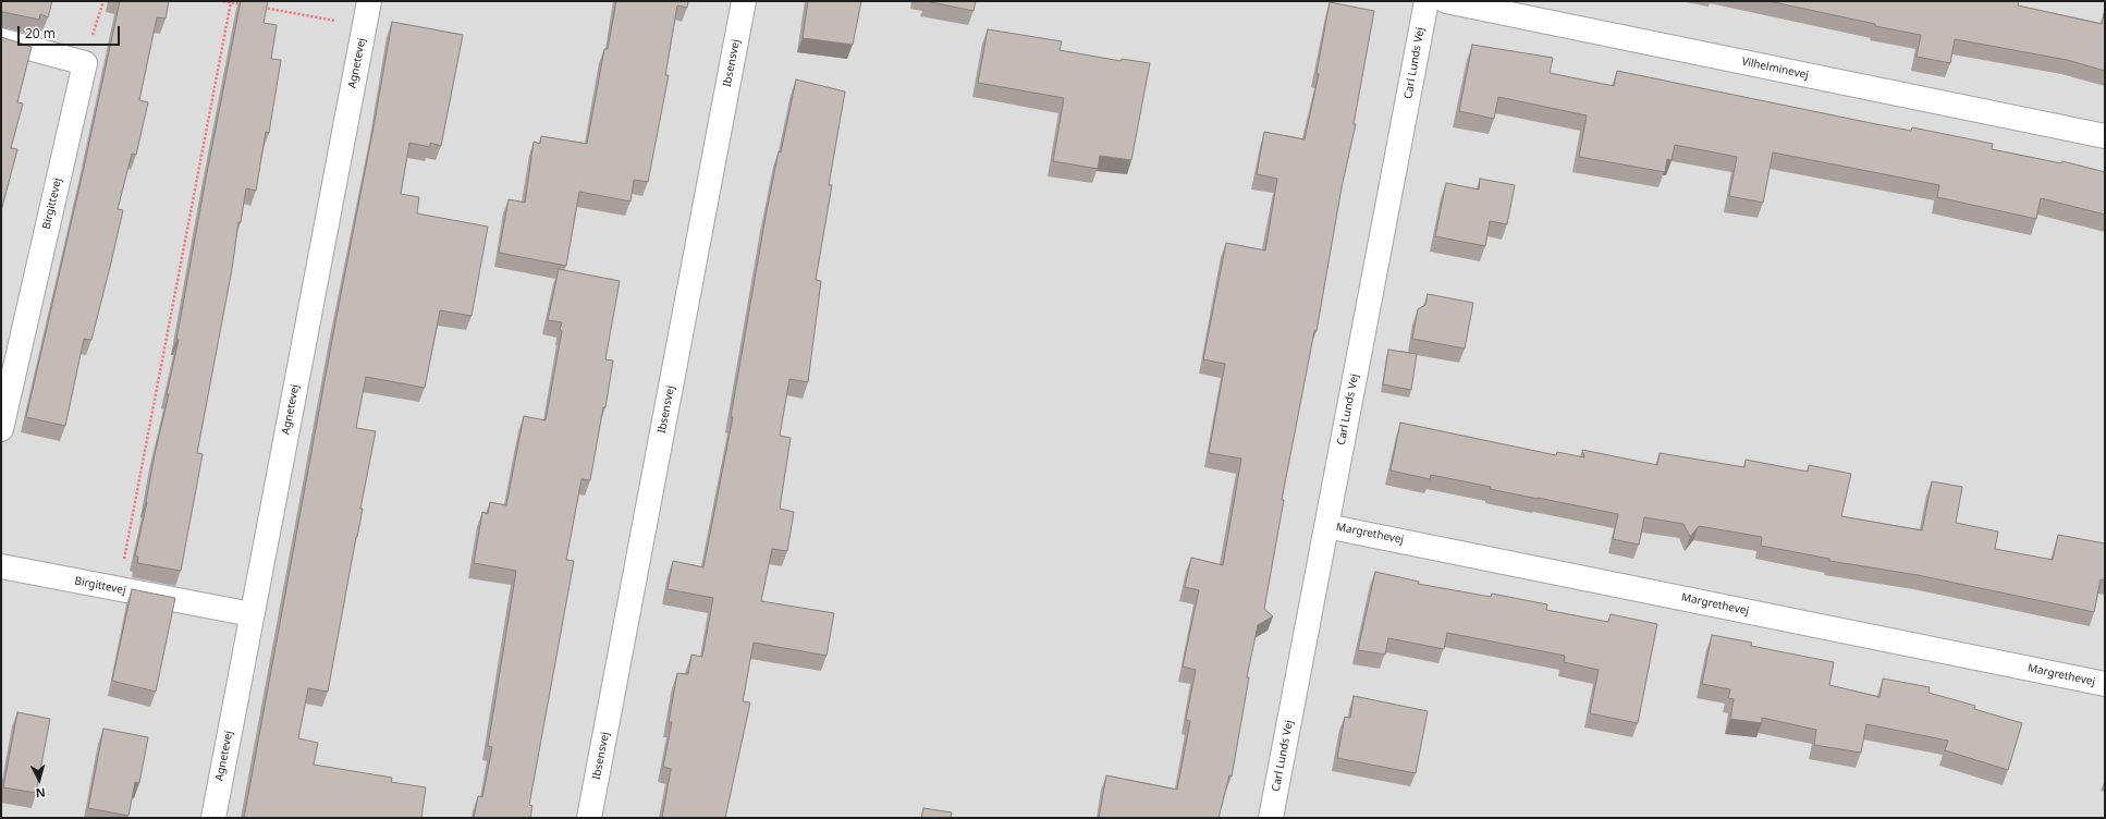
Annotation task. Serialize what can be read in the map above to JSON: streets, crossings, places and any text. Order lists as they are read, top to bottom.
{
  "streets": {
    "street": [
      "Agnetevej",
      "Ibsensvej",
      "Carl Lunds Vej",
      "Vilhelminevej",
      "Birgittevej",
      "Margrethevej"
    ]
  },
  "crossings": [
    ["Agnetevej", "Birgittevej"],
    ["Carl Lunds Vej", "Margrethevej"]
  ],
  "scale_bar": "20 m",
  "north": "bottom"
}
